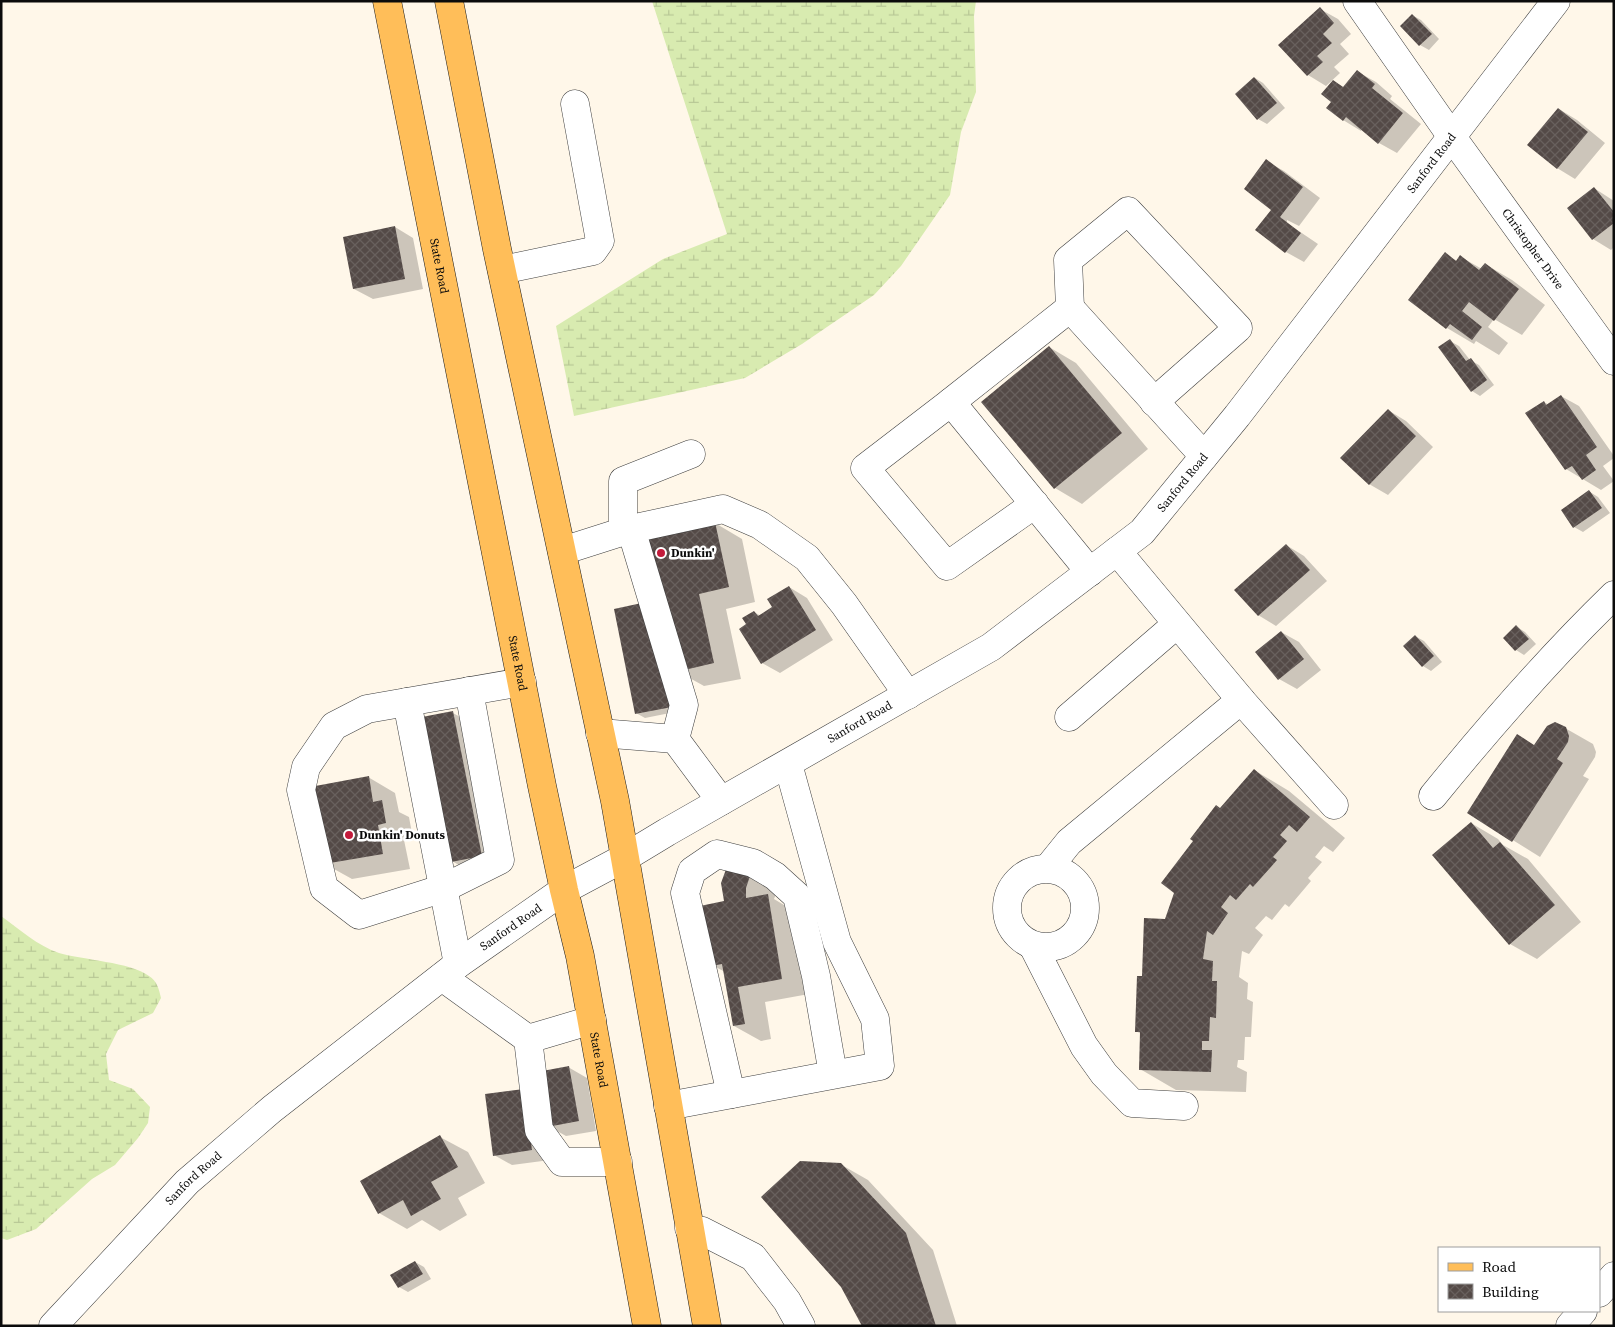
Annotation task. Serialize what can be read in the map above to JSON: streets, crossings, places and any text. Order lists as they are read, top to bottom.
{
  "streets": {
    "main road": ["State Road"],
    "street": ["Sanford Road", "Christopher Drive"]
  },
  "crossings": [
    ["Sanford Road", "Christopher Drive"],
    ["Sanford Road", "State Road"]
  ],
  "places": ["Dunkin'", "Dunkin' Donuts"],
  "legend": ["Road", "Building"]
}
